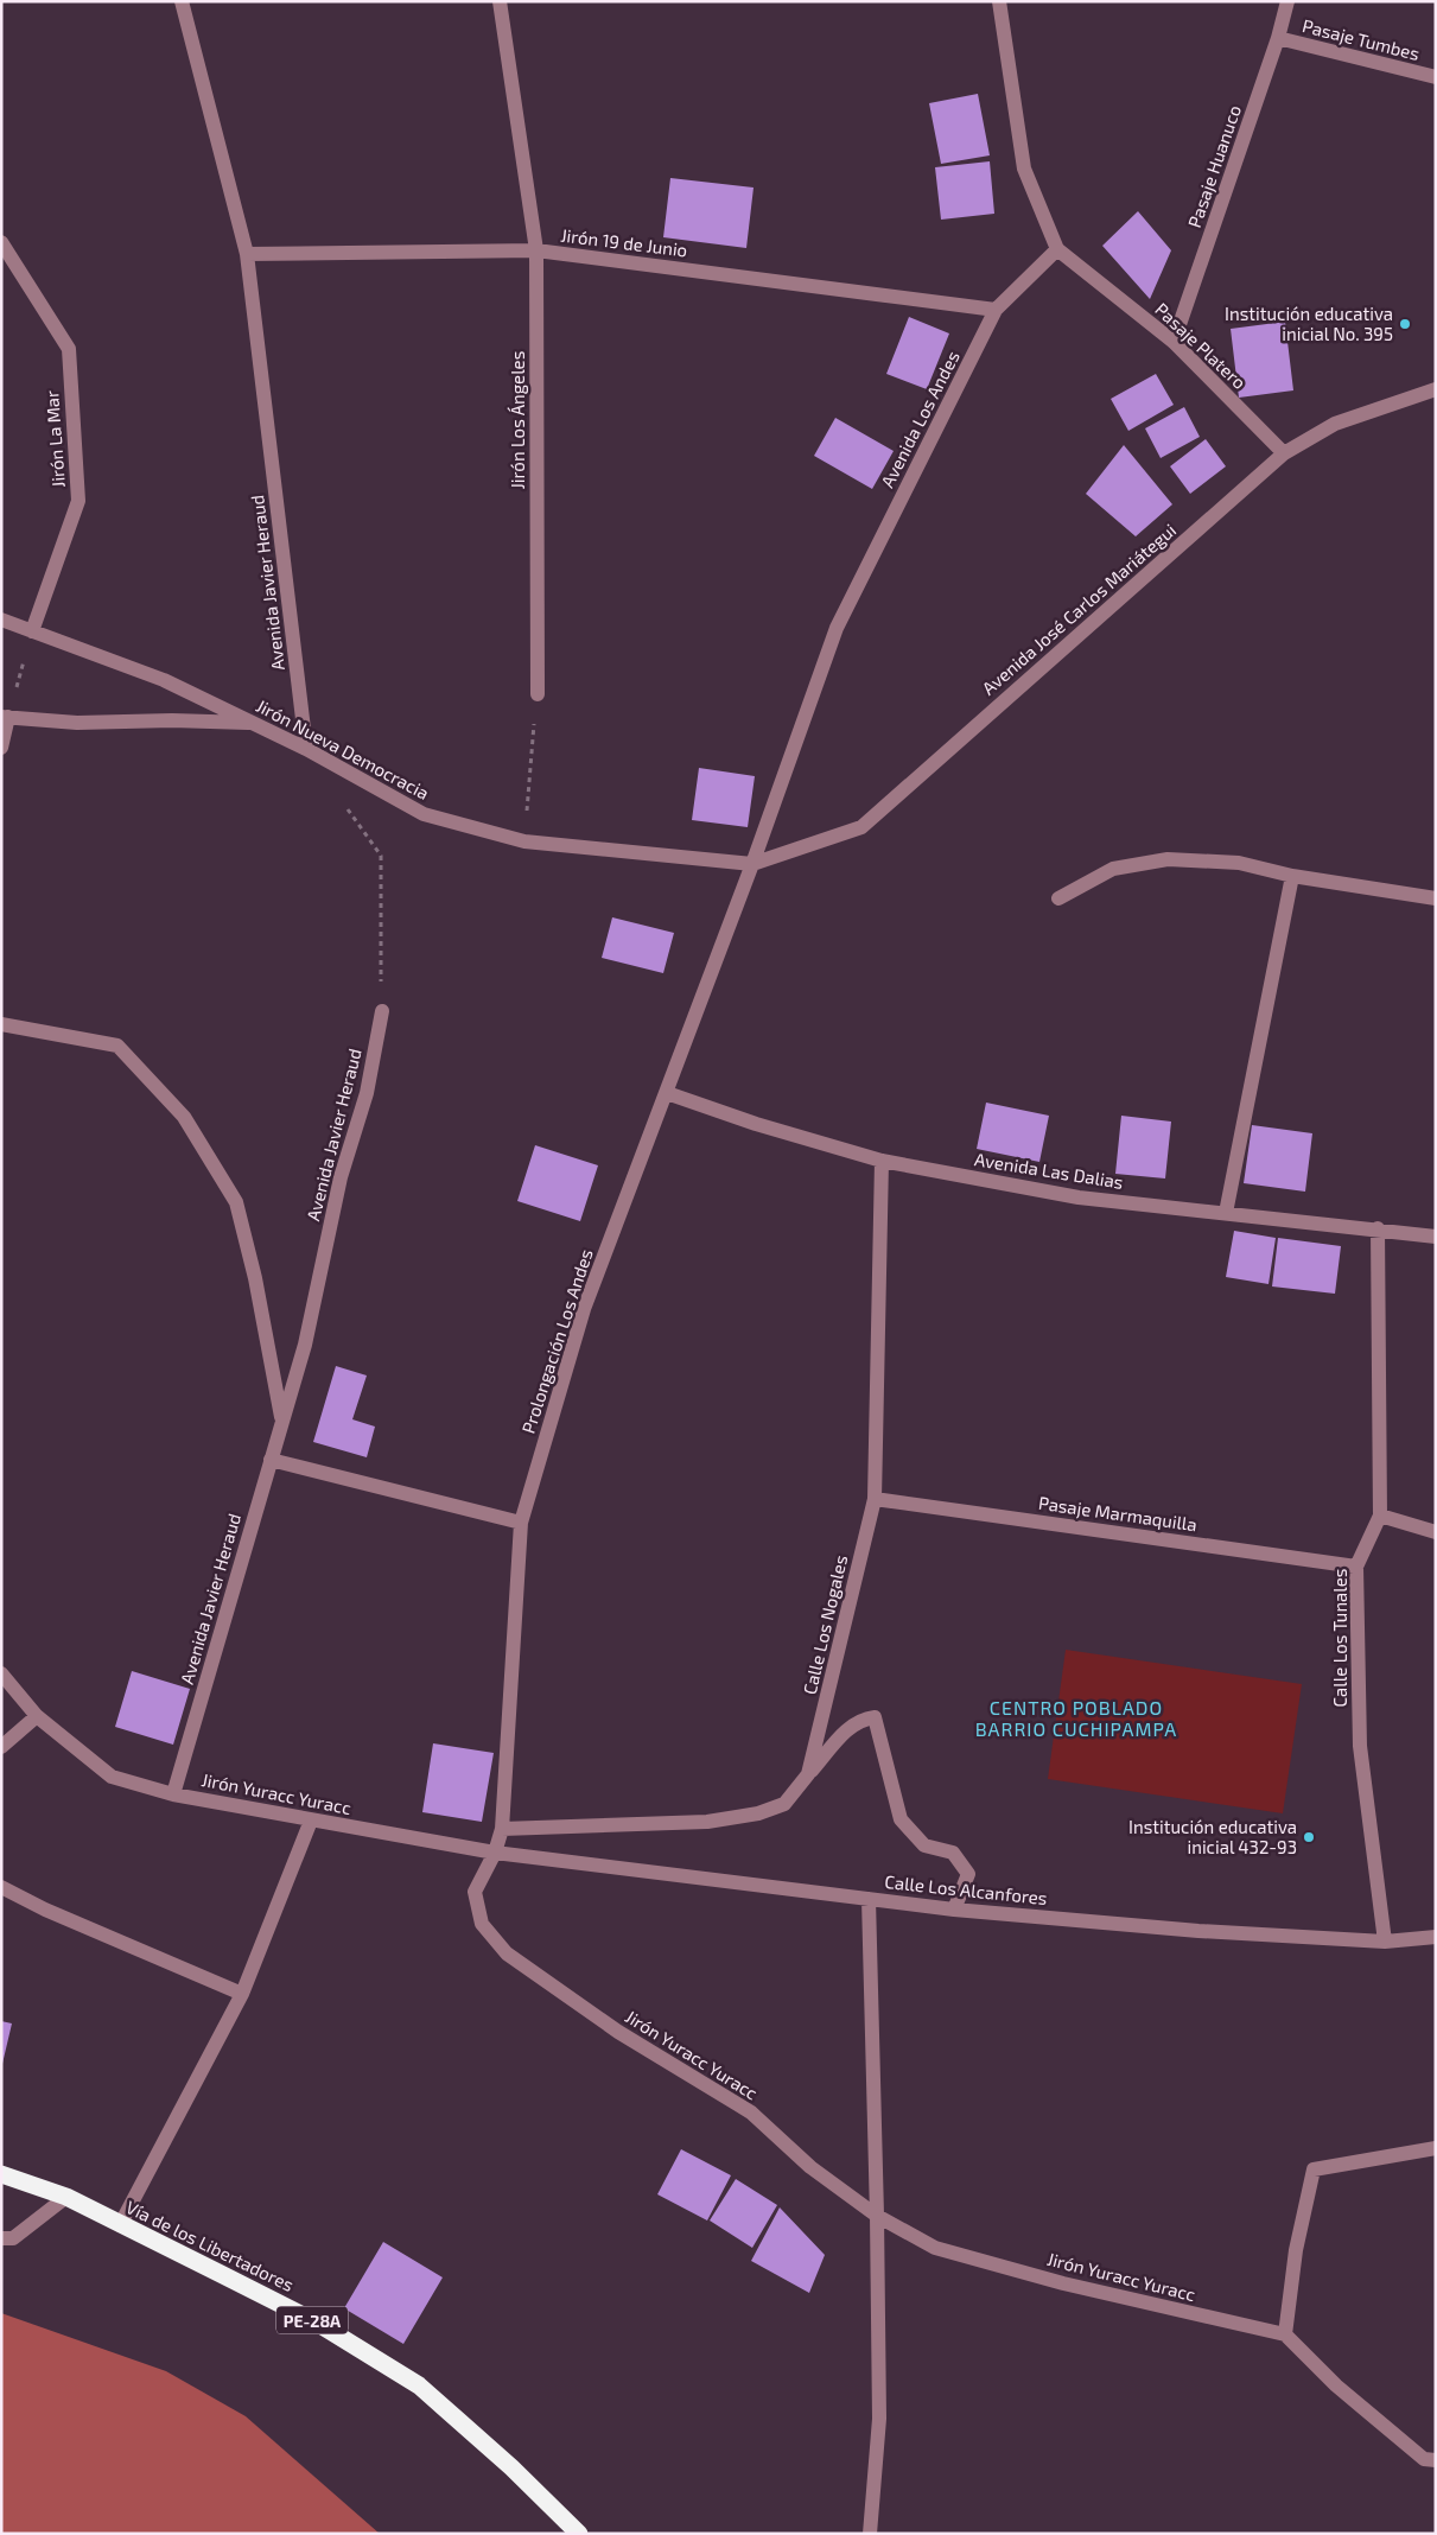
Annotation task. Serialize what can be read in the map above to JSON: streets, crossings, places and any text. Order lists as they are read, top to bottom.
{
  "streets": {
    "highway": ["Vía de los Libertadores", "PE-28A"],
    "street": [
      "Pasaje Tumbes",
      "Pasaje Huanuco",
      "Jirón 19 de Junio",
      "Pasaje Platero",
      "Avenida Los Andes",
      "Jirón Los Ángeles",
      "Jirón La Mar",
      "Avenida Javier Heraud",
      "Avenida José Carlos Mariátegui",
      "Jirón Nueva Democracia",
      "Avenida Las Dalias",
      "Prolongación Los Andes",
      "Pasaje Marmaquilla",
      "Calle Los Nogales",
      "Calle Los Tunales",
      "Jirón Yuracc Yuracc",
      "Calle Los Alcanfores"
    ]
  },
  "crossings": [
    ["Pasaje Tumbes", "Pasaje Huanuco"],
    ["Pasaje Huanuco", "Pasaje Platero"],
    ["Jirón 19 de Junio", "Avenida Los Andes"],
    ["Jirón 19 de Junio", "Jirón Los Ángeles"],
    ["Jirón 19 de Junio", "Avenida Javier Heraud"],
    ["Pasaje Platero", "Avenida Los Andes"],
    ["Pasaje Platero", "Avenida José Carlos Mariátegui"],
    ["Avenida Los Andes", "Avenida José Carlos Mariátegui"],
    ["Avenida Los Andes", "Jirón Nueva Democracia"],
    ["Avenida Los Andes", "Prolongación Los Andes"],
    ["Jirón La Mar", "Jirón Nueva Democracia"],
    ["Avenida Javier Heraud", "Jirón Nueva Democracia"],
    ["Avenida Javier Heraud", "Jirón Yuracc Yuracc"],
    ["Avenida José Carlos Mariátegui", "Jirón Nueva Democracia"],
    ["Avenida José Carlos Mariátegui", "Prolongación Los Andes"],
    ["Jirón Nueva Democracia", "Prolongación Los Andes"],
    ["Avenida Las Dalias", "Prolongación Los Andes"],
    ["Avenida Las Dalias", "Calle Los Nogales"],
    ["Avenida Las Dalias", "Calle Los Tunales"],
    ["Prolongación Los Andes", "Calle Los Nogales"],
    ["Prolongación Los Andes", "Jirón Yuracc Yuracc"],
    ["Prolongación Los Andes", "Calle Los Alcanfores"],
    ["Pasaje Marmaquilla", "Calle Los Nogales"],
    ["Pasaje Marmaquilla", "Calle Los Tunales"],
    ["Calle Los Tunales", "Calle Los Alcanfores"],
    ["Jirón Yuracc Yuracc", "Calle Los Alcanfores"]
  ],
  "districts": ["CENTRO POBLADO BARRIO CUCHIPAMPA"],
  "places": ["Institución educativa inicial No. 395", "Institución educativa inicial 432-93"]
}
